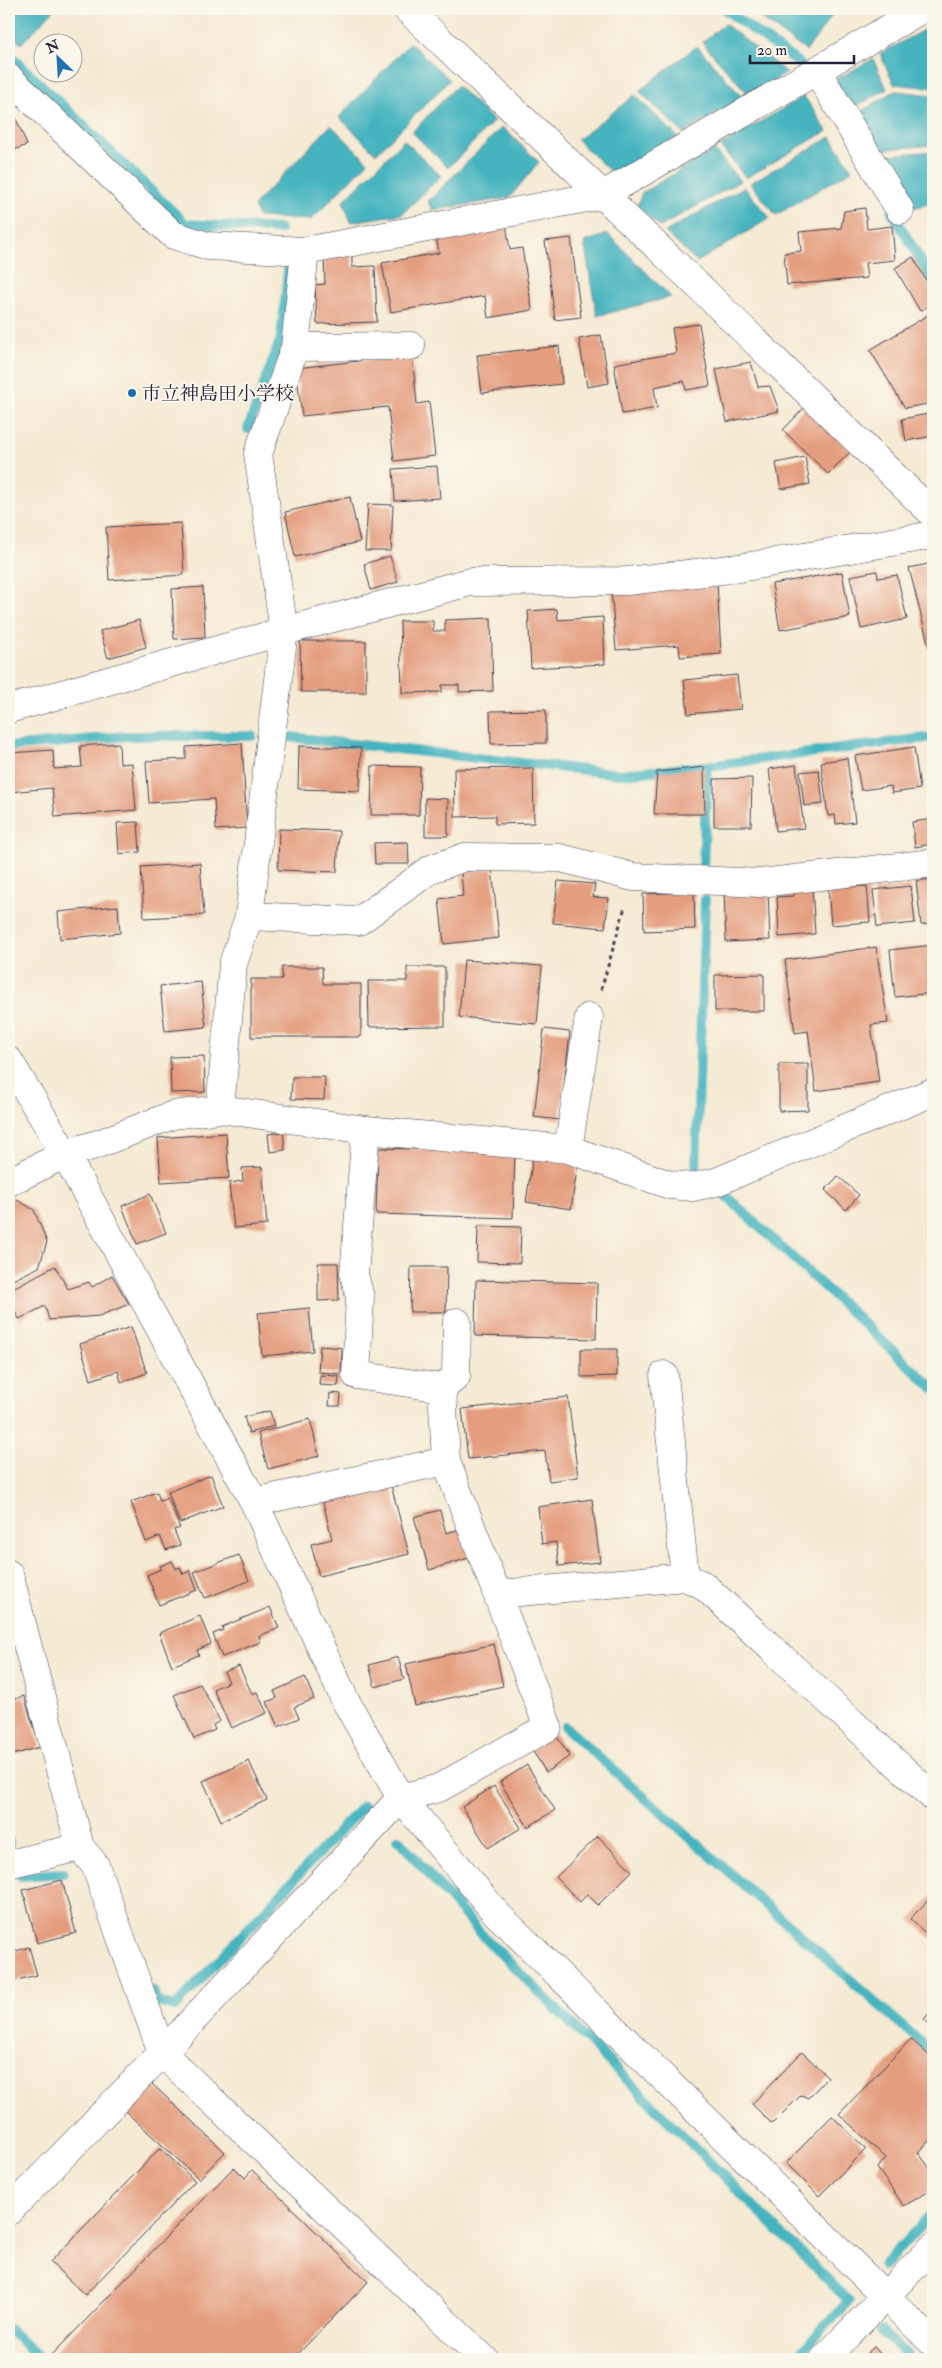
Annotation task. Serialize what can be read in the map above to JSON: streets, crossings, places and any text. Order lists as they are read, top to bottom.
{
  "places": ["市立神島田小学校"],
  "scale_bar": "20 m",
  "north": "top left"
}
